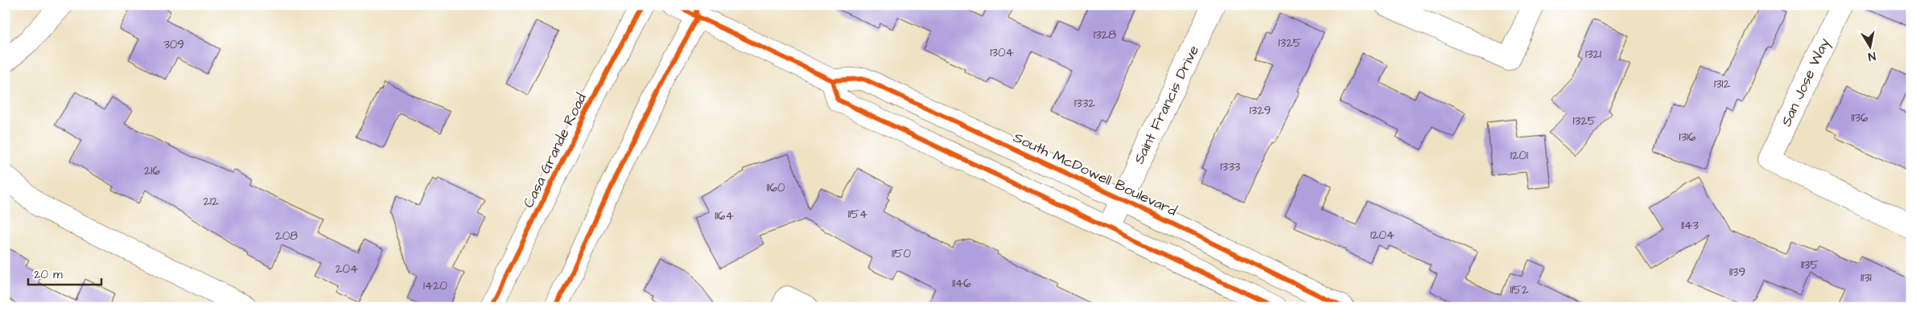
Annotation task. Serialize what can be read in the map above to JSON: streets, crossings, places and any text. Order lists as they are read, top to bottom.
{
  "streets": {
    "main road": [
      "San Jose Way",
      "Saint Francis Drive",
      "Casa Grande Road",
      "South McDowell Boulevard"
    ]
  },
  "crossings": [
    ["Saint Francis Drive", "South McDowell Boulevard"]
  ],
  "house_numbers": [
    "1328",
    "1325",
    "309",
    "1304",
    "1321",
    "1312",
    "1332",
    "1329",
    "1136",
    "1325",
    "1316",
    "1201",
    "1333",
    "216",
    "1160",
    "212",
    "1154",
    "1164",
    "1143",
    "1204",
    "208",
    "1150",
    "1135",
    "204",
    "1139",
    "1131",
    "1146",
    "1420",
    "1152"
  ],
  "scale_bar": "20 m",
  "north": "bottom"
}
